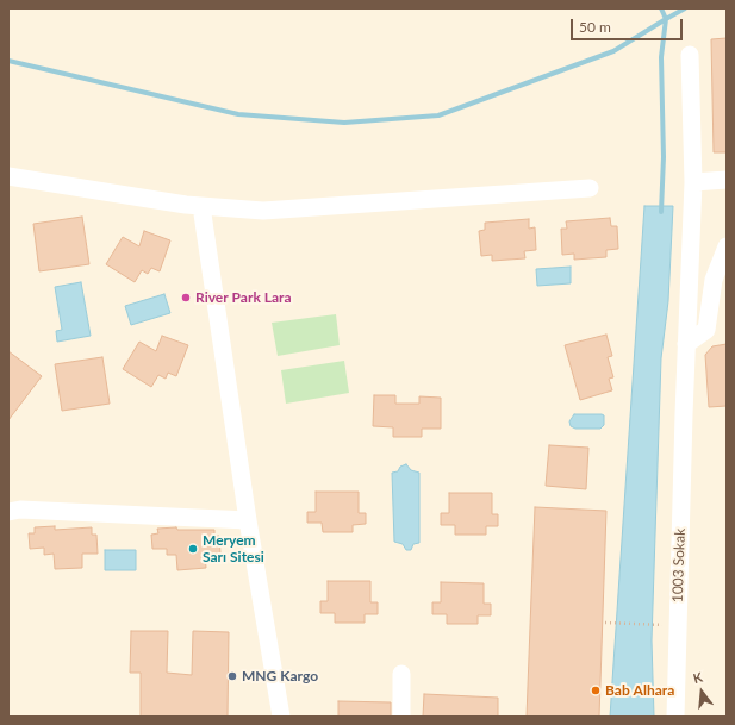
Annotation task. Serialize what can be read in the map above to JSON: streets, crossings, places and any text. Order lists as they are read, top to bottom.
{
  "streets": {
    "street": ["1003 Sokak"]
  },
  "places": [
    "River Park Lara",
    "Meryem Sarı Sitesi",
    "MNG Kargo",
    "Bab Alhara"
  ],
  "scale_bar": "50 m",
  "north": "top"
}
